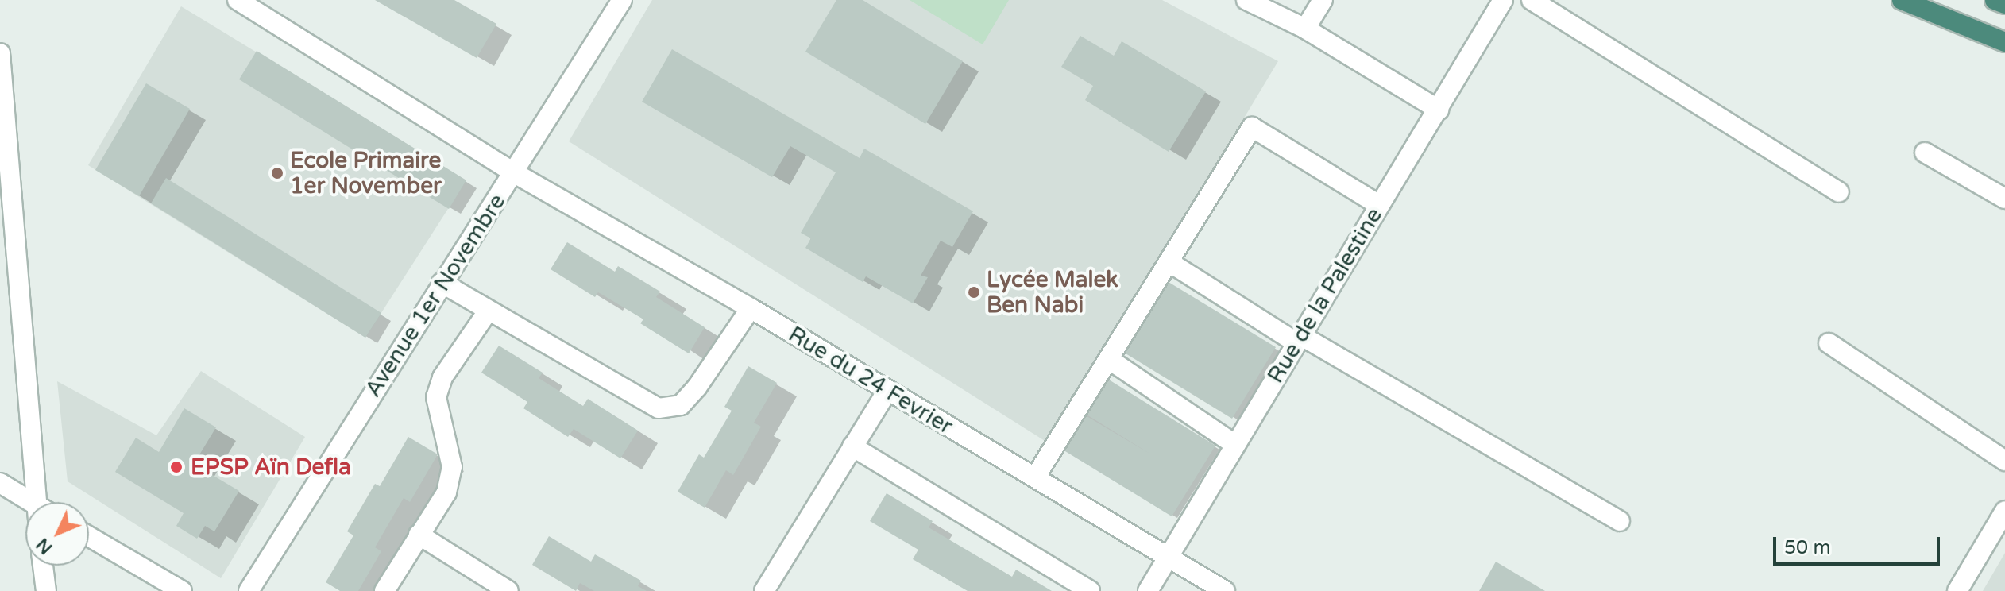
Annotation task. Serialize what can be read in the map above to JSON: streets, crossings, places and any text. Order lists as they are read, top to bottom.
{
  "streets": {
    "street": ["Avenue 1er Novembre", "Rue de la Palestine", "Rue du 24 Fevrier"]
  },
  "crossings": [
    ["Avenue 1er Novembre", "Rue du 24 Fevrier"],
    ["Rue de la Palestine", "Rue du 24 Fevrier"]
  ],
  "places": ["Ecole Primaire 1er November", "Lycée Malek Ben Nabi", "EPSP Aïn Defla"],
  "scale_bar": "50 m",
  "north": "bottom left"
}
